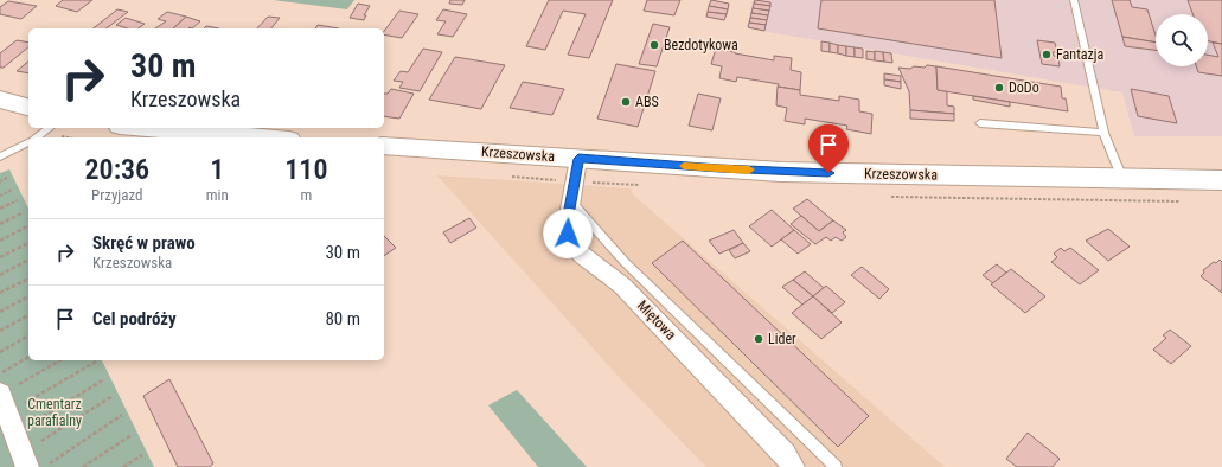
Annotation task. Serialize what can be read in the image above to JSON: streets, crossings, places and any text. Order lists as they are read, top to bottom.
{
  "streets": {
    "main road": ["Krzeszowska"],
    "street": ["Miętowa"]
  },
  "crossings": [
    ["Krzeszowska", "Miętowa"]
  ],
  "parks": ["Cmentarz parafialny"],
  "places": [
    "Bezdotykowa",
    "Fantazja",
    "DoDo",
    "ABS",
    "Lider"
  ],
  "page": {
    "turn": ["30 m", "Krzeszowska"],
    "eta": [
      "20:36",
      "Przyjazd",
      "1",
      "min",
      "110",
      "m"
    ],
    "list": [
      {
        "name": "Skręć w prawo",
        "note": "Krzeszowska",
        "value": "30 m"
      },
      {
        "name": "Cel podróży",
        "value": "80 m"
      }
    ]
  }
}
